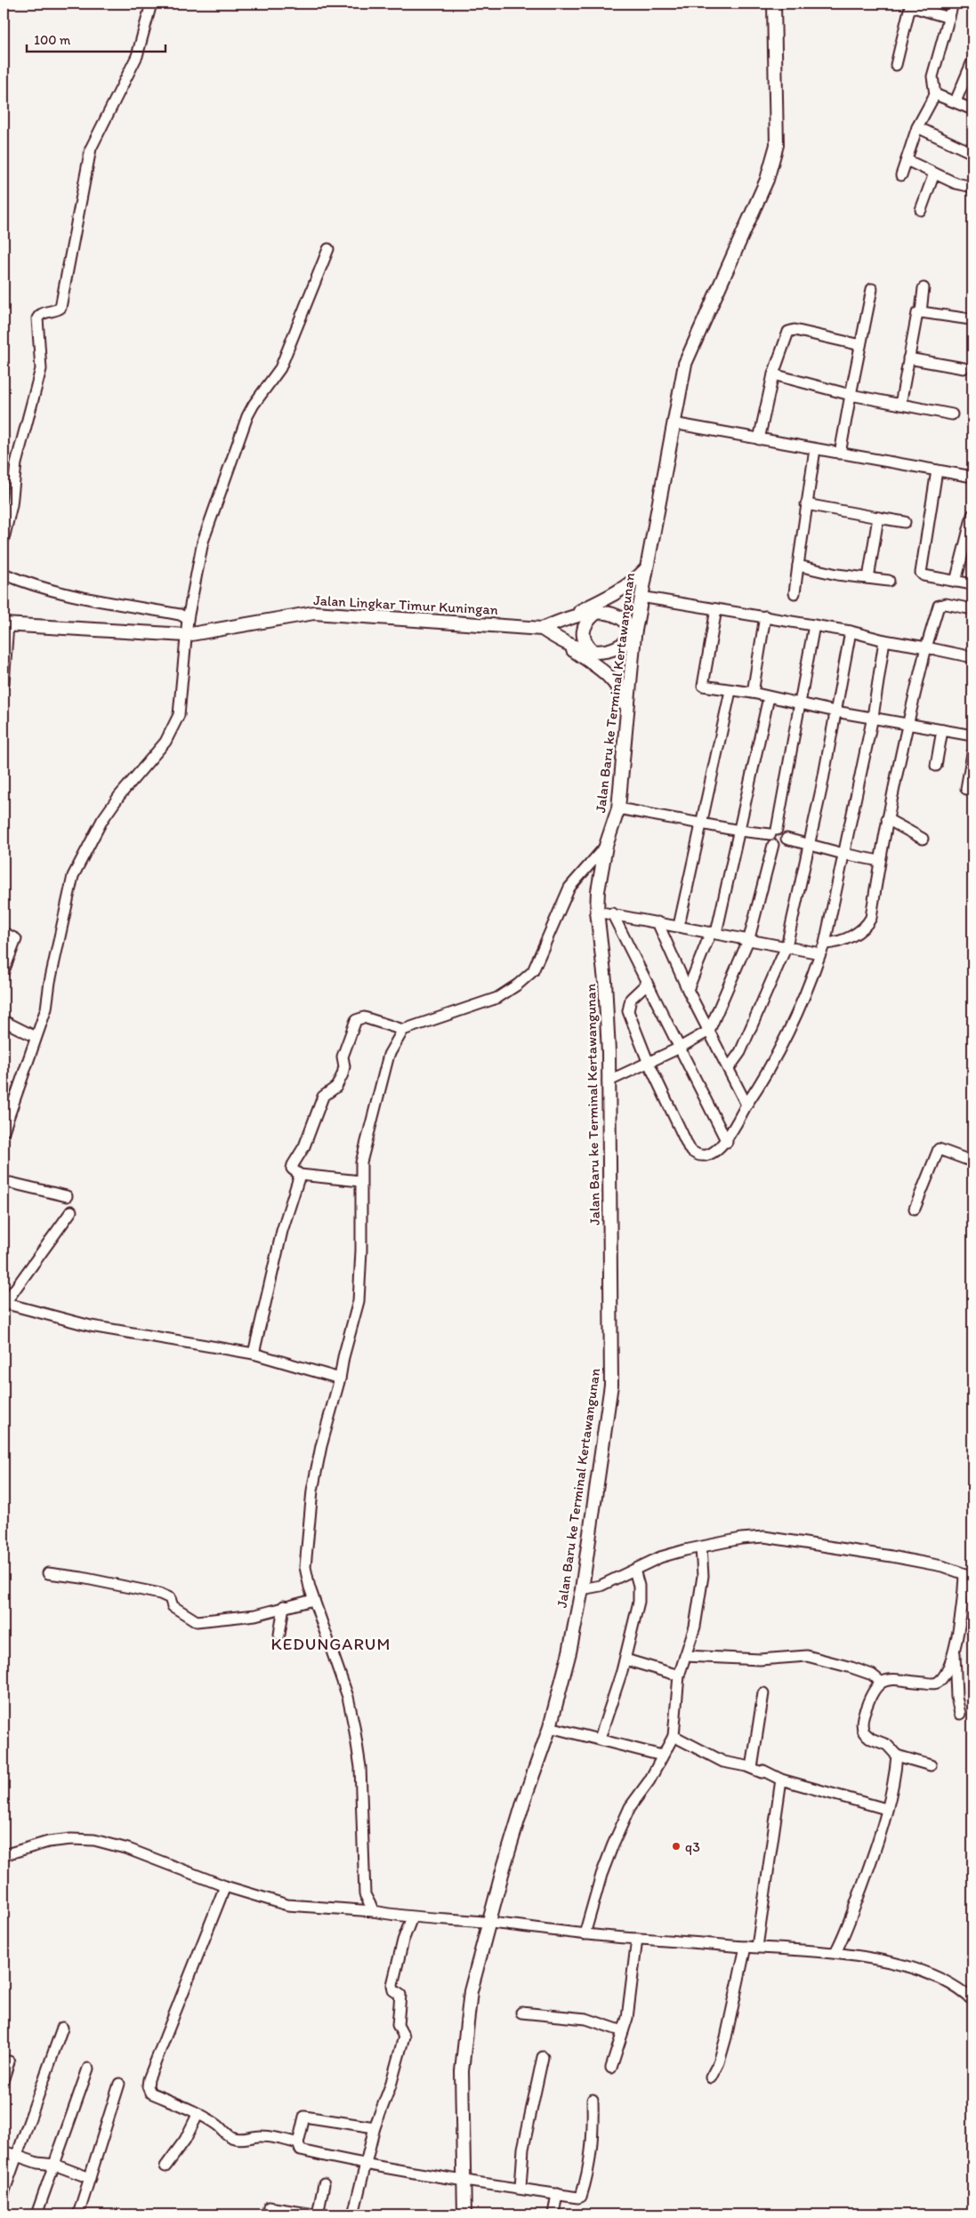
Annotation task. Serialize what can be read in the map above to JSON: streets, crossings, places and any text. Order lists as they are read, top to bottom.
{
  "streets": {
    "main road": ["Jalan Lingkar Timur Kuningan", "Jalan Baru ke Terminal Kertawangunan"]
  },
  "crossings": [
    ["Jalan Lingkar Timur Kuningan", "Jalan Baru ke Terminal Kertawangunan"]
  ],
  "districts": ["KEDUNGARUM"],
  "places": ["q3"],
  "scale_bar": "100 m"
}
